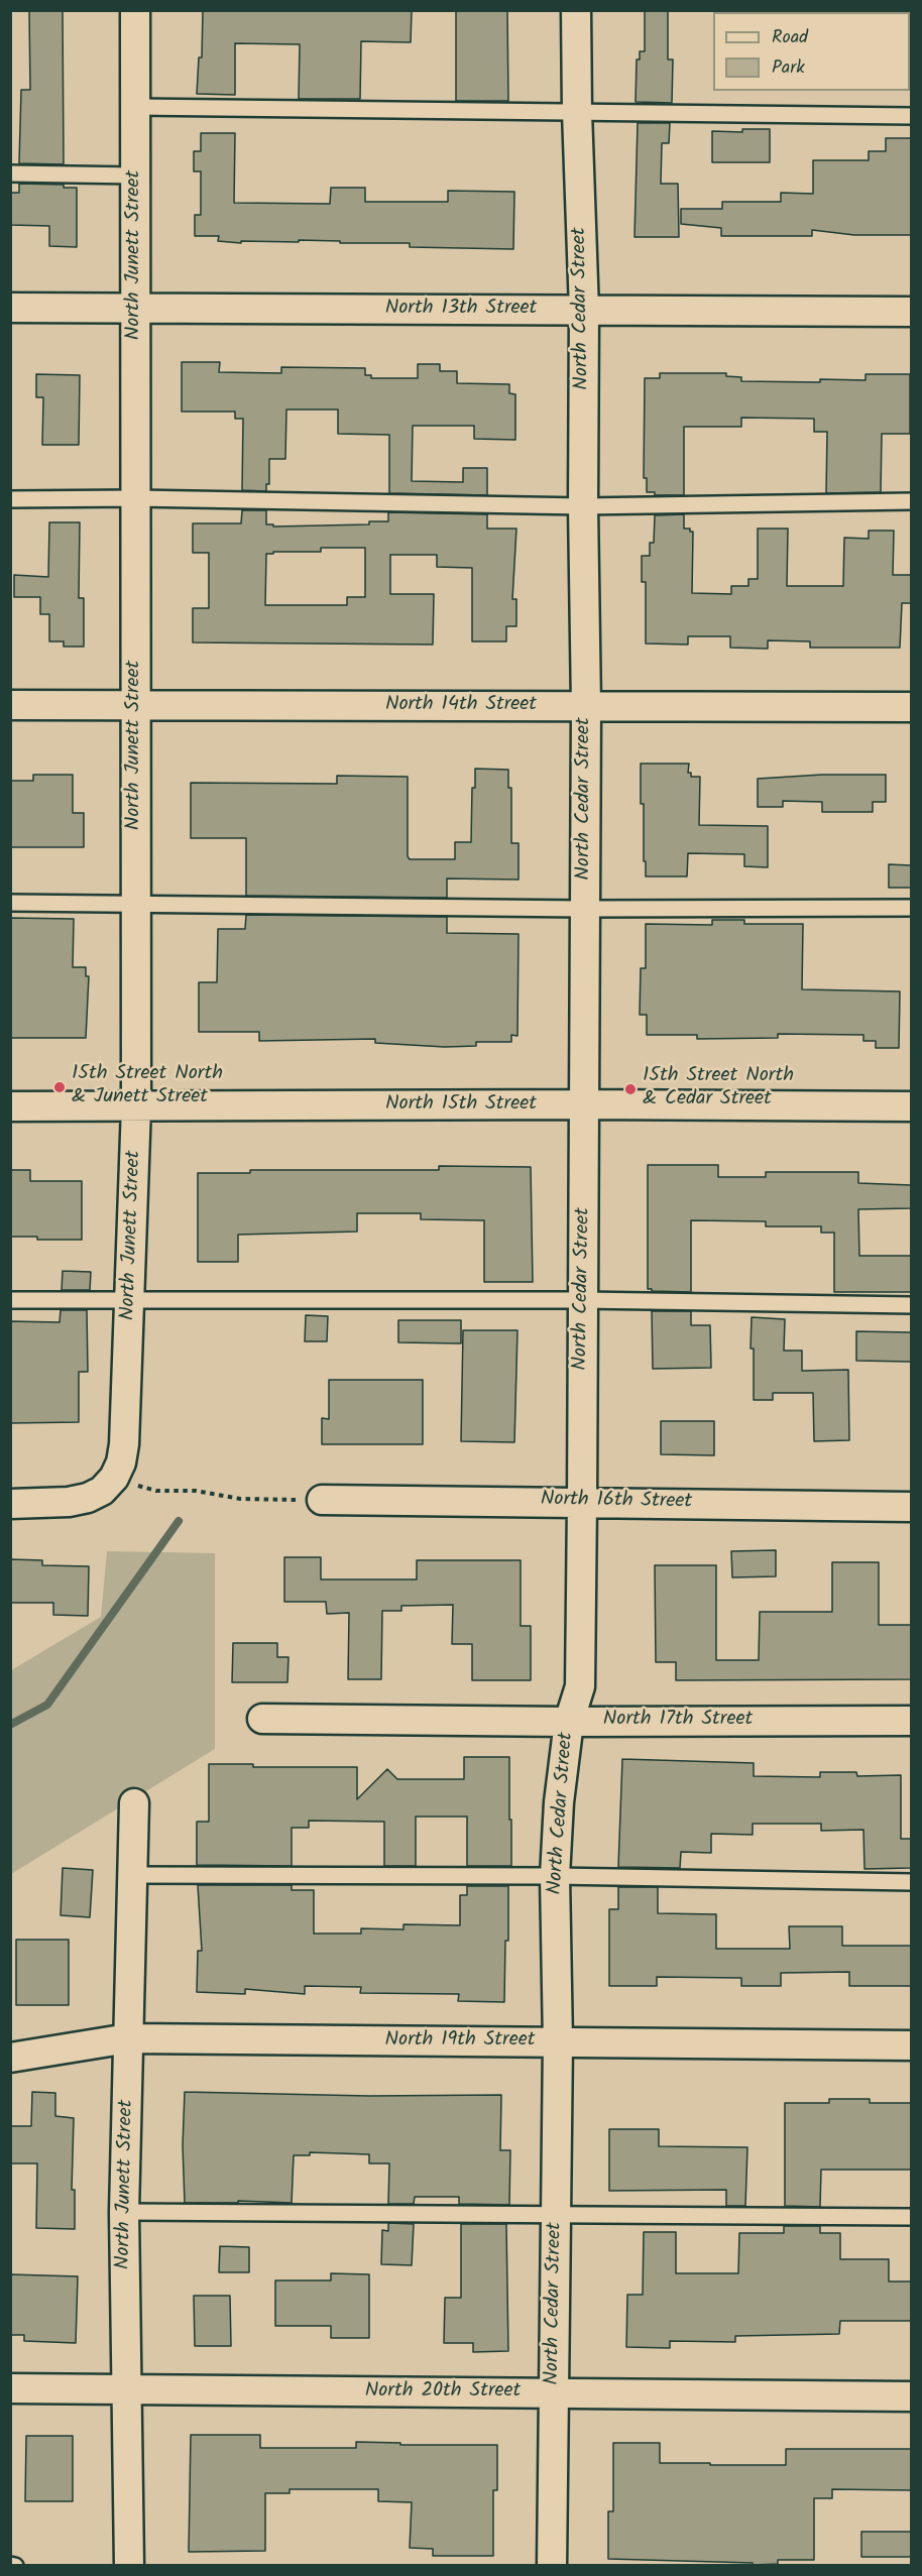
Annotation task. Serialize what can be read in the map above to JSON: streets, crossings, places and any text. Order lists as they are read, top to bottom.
{
  "streets": {
    "street": [
      "North Junett Street",
      "North Cedar Street",
      "North 13th Street",
      "North 14th Street",
      "North 15th Street",
      "North 16th Street",
      "North 17th Street",
      "North 19th Street",
      "North 20th Street"
    ]
  },
  "crossings": [
    ["North Junett Street", "North 13th Street"],
    ["North Junett Street", "North 14th Street"],
    ["North Junett Street", "North 15th Street"],
    ["North Junett Street", "North 19th Street"],
    ["North Junett Street", "North 20th Street"],
    ["North Cedar Street", "North 13th Street"],
    ["North Cedar Street", "North 14th Street"],
    ["North Cedar Street", "North 15th Street"],
    ["North Cedar Street", "North 16th Street"],
    ["North Cedar Street", "North 17th Street"],
    ["North Cedar Street", "North 19th Street"],
    ["North Cedar Street", "North 20th Street"]
  ],
  "places": ["15th Street North & Junett Street", "15th Street North & Cedar Street"],
  "legend": ["Road", "Park"]
}
